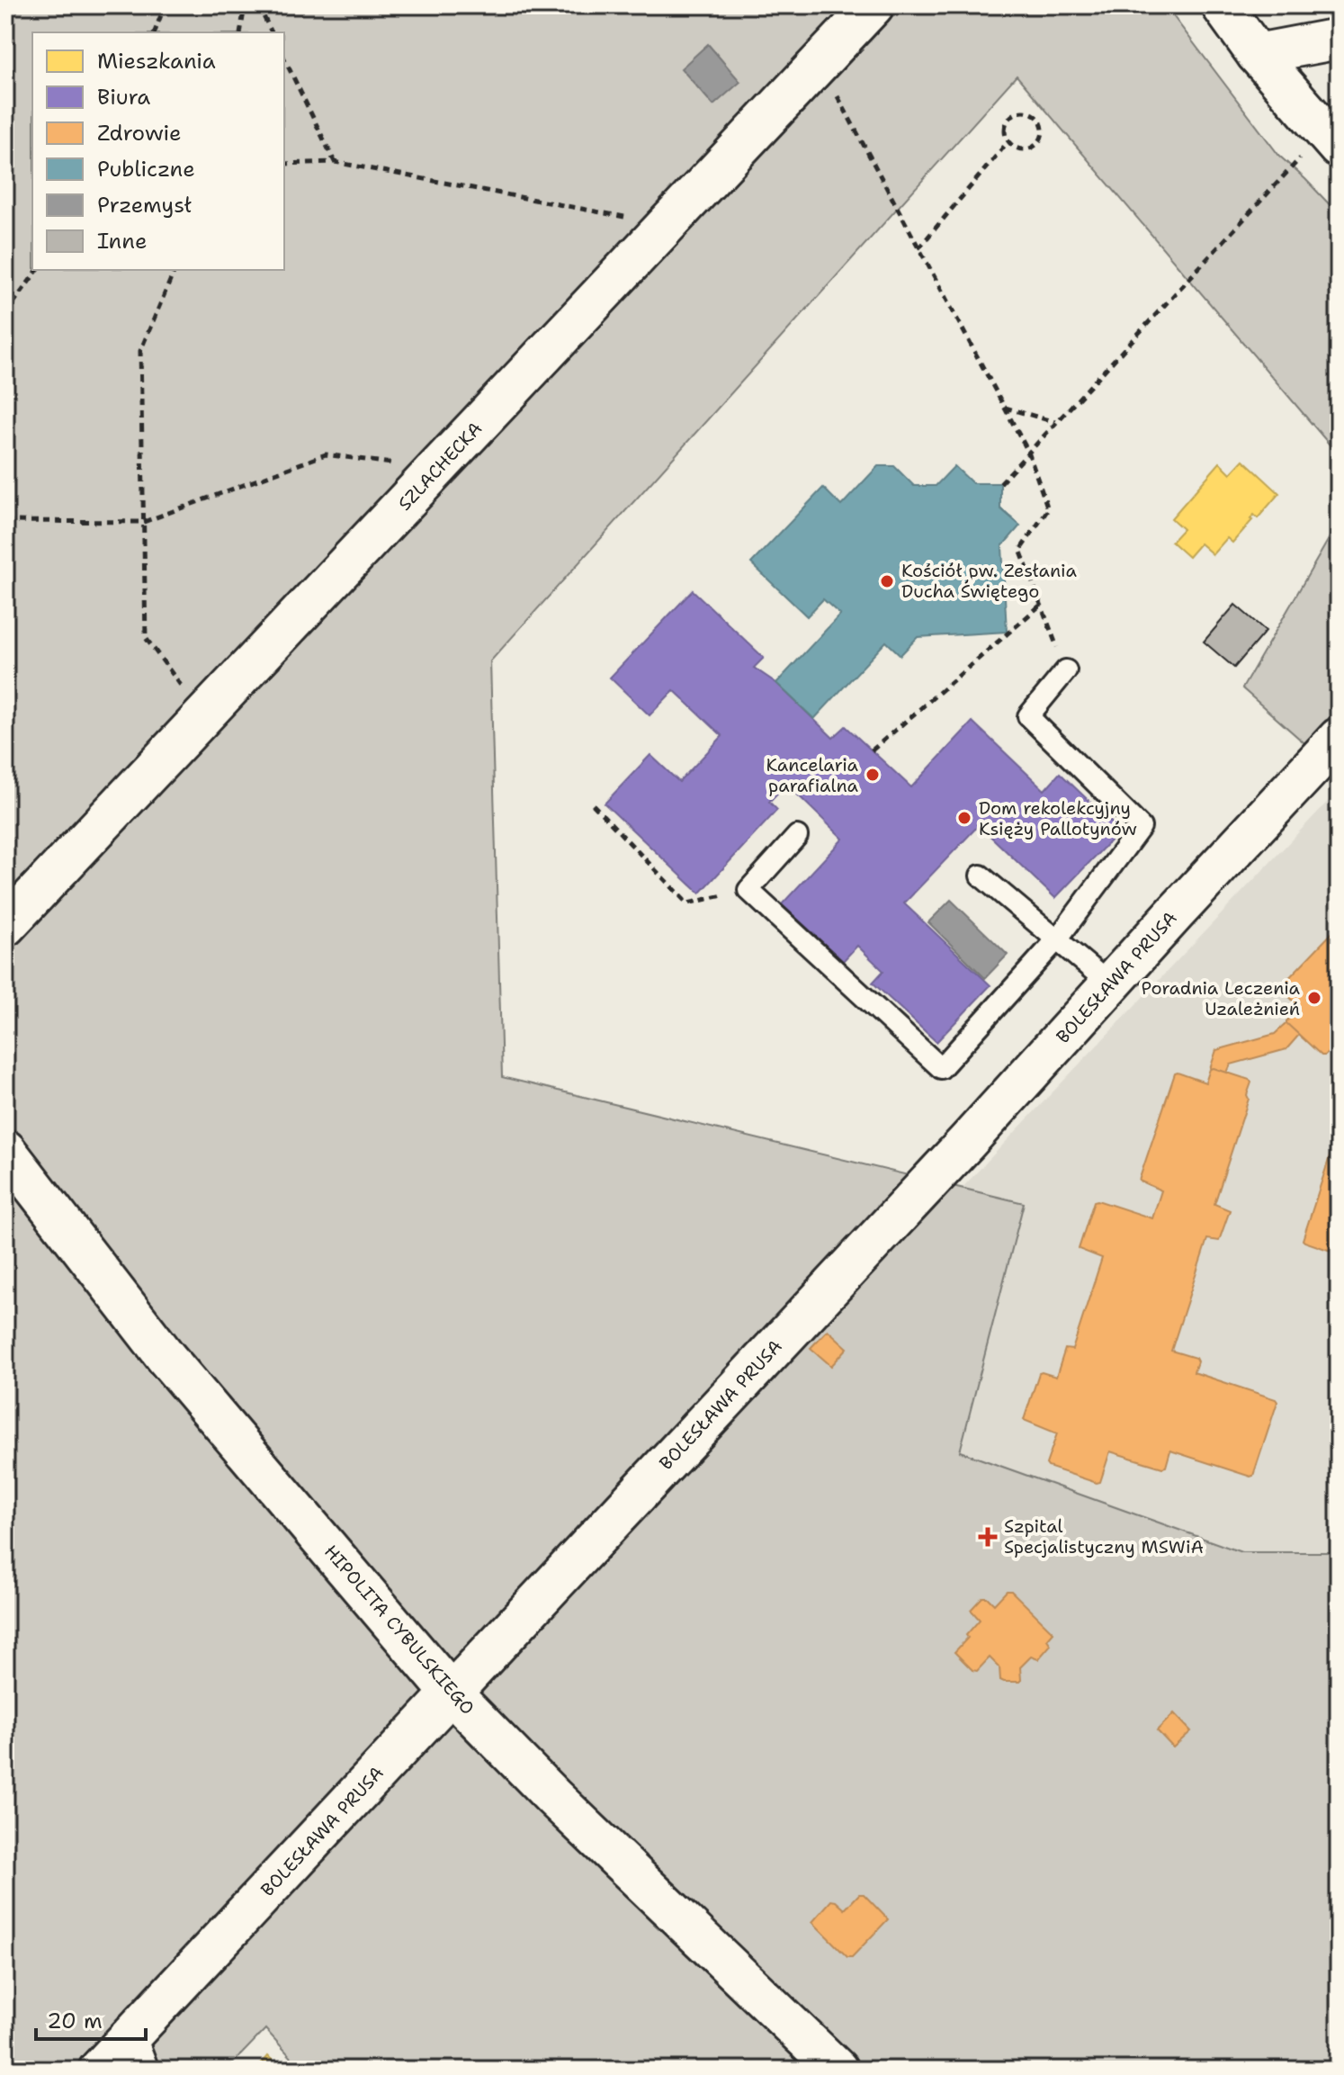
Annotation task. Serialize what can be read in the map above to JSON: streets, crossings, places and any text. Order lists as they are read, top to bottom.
{
  "streets": {
    "street": ["SZLACHECKA", "BOLESŁAWA PRUSA", "HIPOLITA CYBULSKIEGO"]
  },
  "crossings": [
    ["BOLESŁAWA PRUSA", "HIPOLITA CYBULSKIEGO"]
  ],
  "places": {
    "other": [
      "Kościół pw. Zesłania Ducha Świętego",
      "Kancelaria parafialna",
      "Dom rekolekcyjny Księży Pallotynów",
      "Poradnia Leczenia Uzależnień"
    ],
    "health": ["Szpital Specjalistyczny MSWiA"]
  },
  "legend": [
    "Mieszkania",
    "Biura",
    "Zdrowie",
    "Publiczne",
    "Przemysł",
    "Inne"
  ],
  "scale_bar": "20 m"
}
